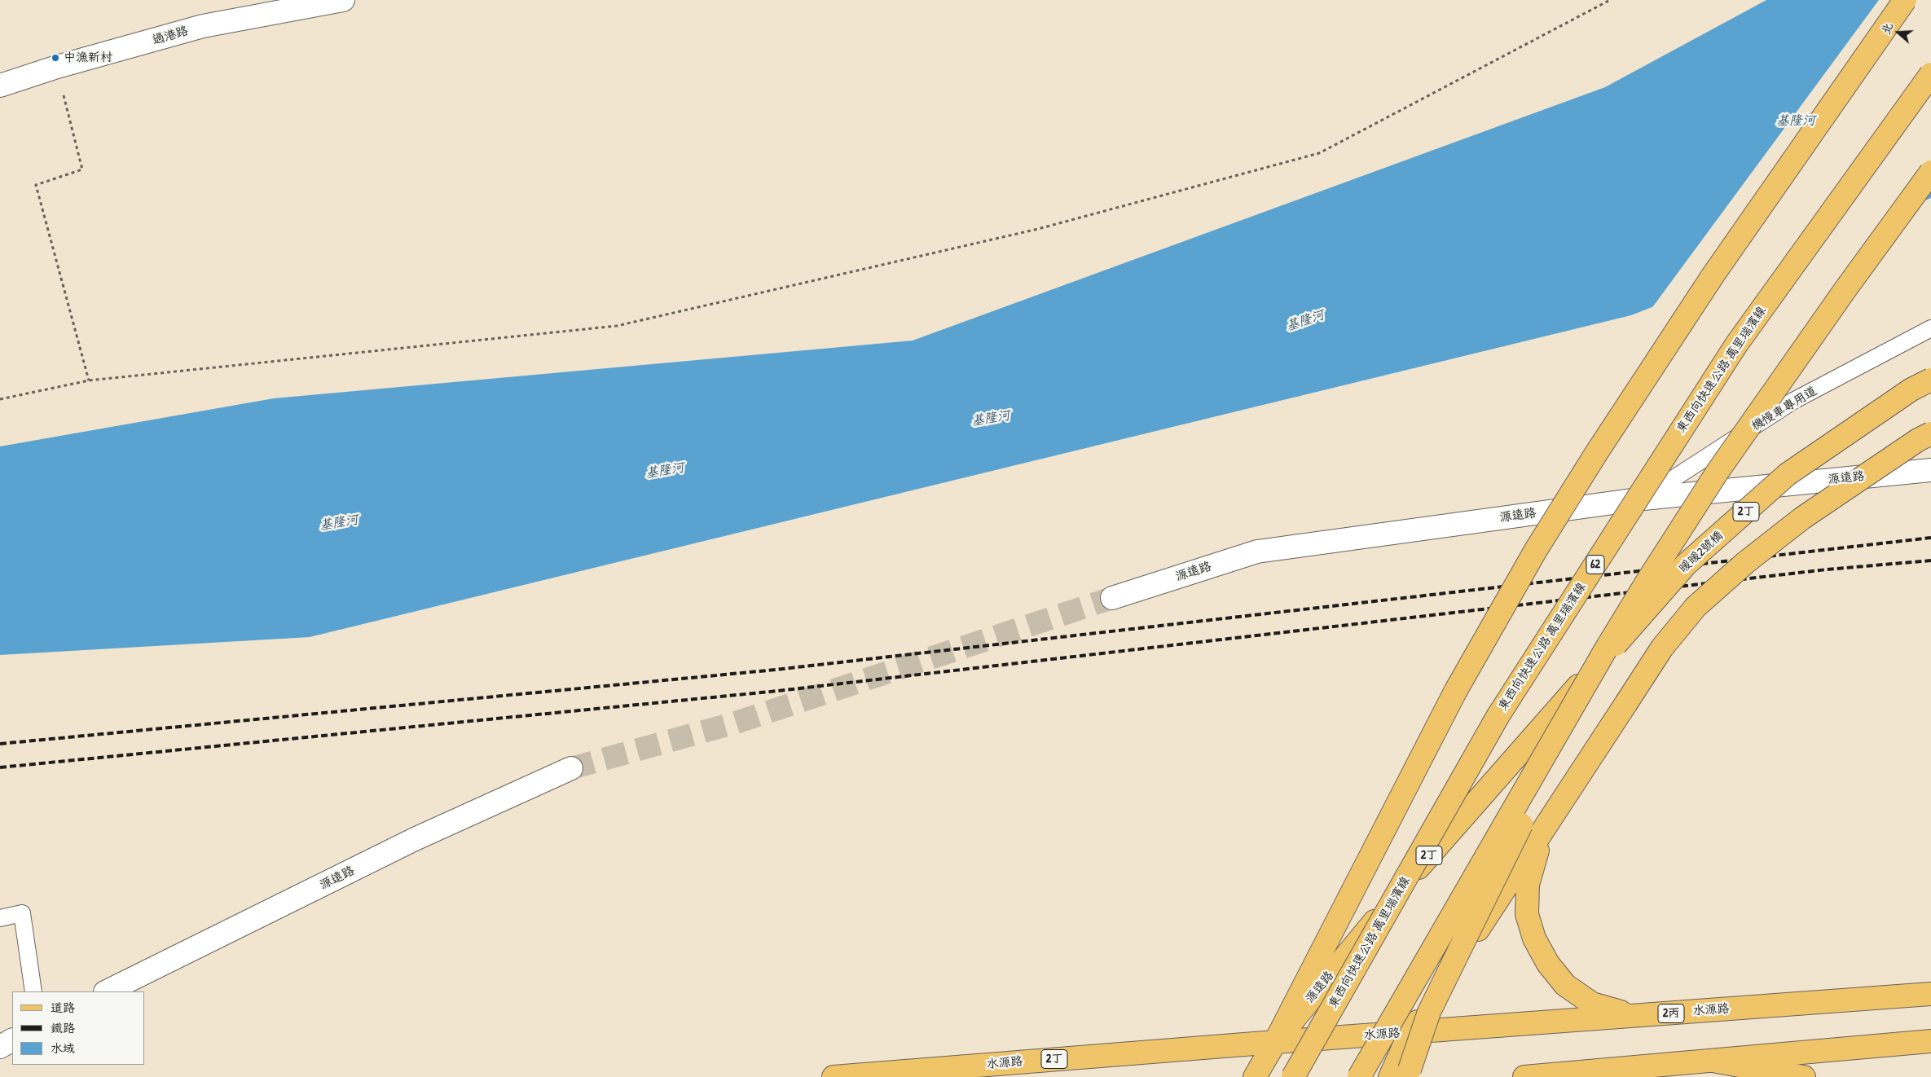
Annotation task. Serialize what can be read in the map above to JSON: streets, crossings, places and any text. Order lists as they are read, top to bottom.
{
  "streets": {
    "main road": [
      "東西向快速公路 萬里瑞濱線",
      "源遠路",
      "2丁",
      "暖暖2號橋",
      "62",
      "水源路",
      "2丙"
    ],
    "street": ["過港路"],
    "lane": ["機慢車專用道"]
  },
  "crossings": [
    ["機慢車專用道", "源遠路"],
    ["源遠路", "暖暖2號橋"],
    ["源遠路", "水源路"]
  ],
  "water": ["基隆河"],
  "places": ["中漁新村"],
  "legend": ["道路", "鐵路", "水域"],
  "north": "left"
}
